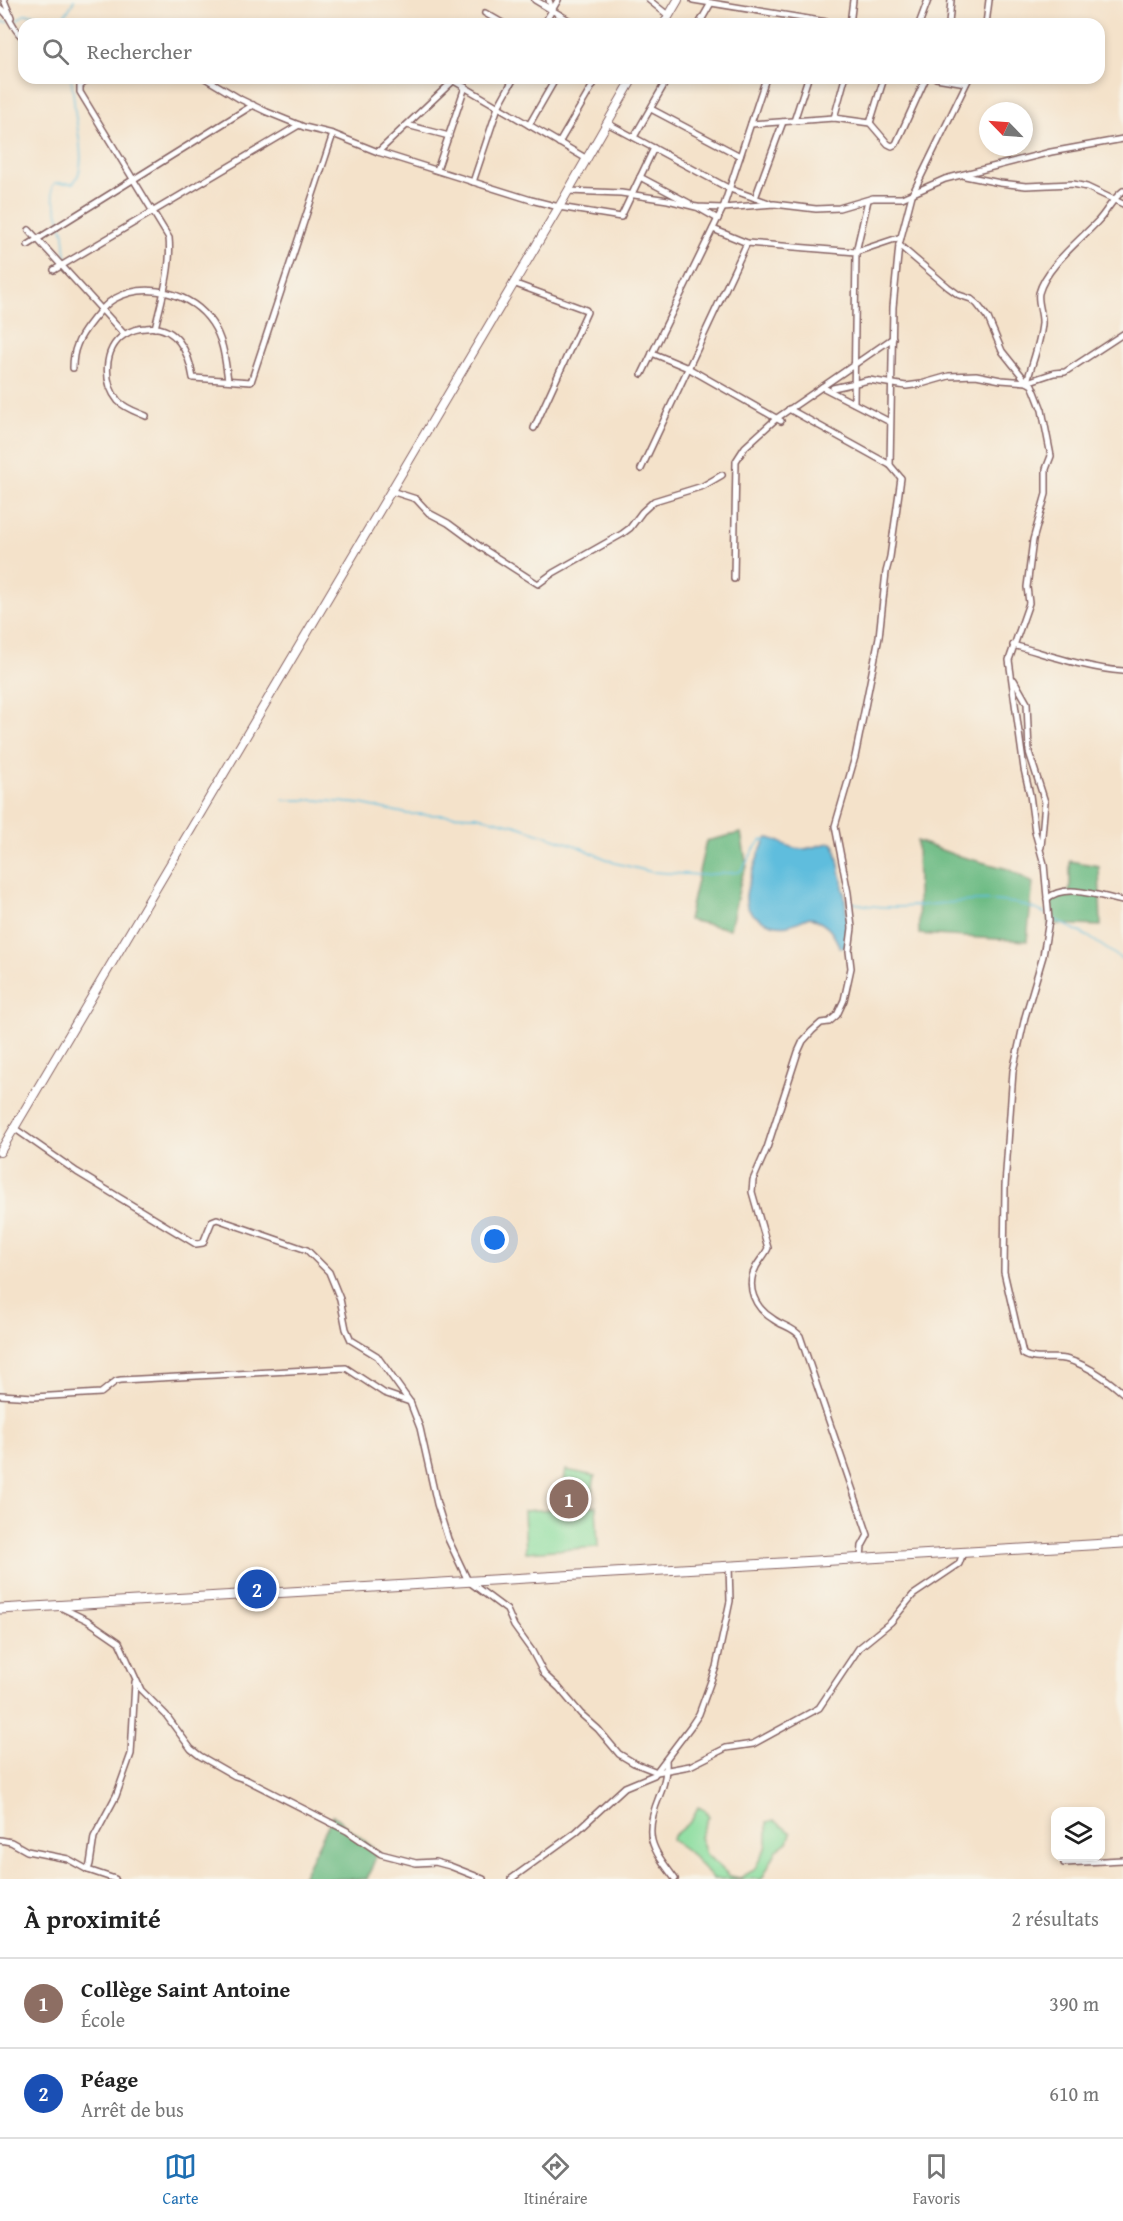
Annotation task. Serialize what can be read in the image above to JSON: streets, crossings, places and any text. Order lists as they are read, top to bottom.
{
  "north": "top left",
  "page": {
    "search": "Rechercher",
    "pins": ["1", "2"],
    "heading": ["À proximité", "2 résultats"],
    "list": [
      {
        "mark": "1",
        "name": "Collège Saint Antoine",
        "note": "École",
        "value": "390 m"
      },
      {
        "mark": "2",
        "name": "Péage",
        "note": "Arrêt de bus",
        "value": "610 m"
      }
    ],
    "nav": ["Carte", "Itinéraire", "Favoris"]
  }
}
